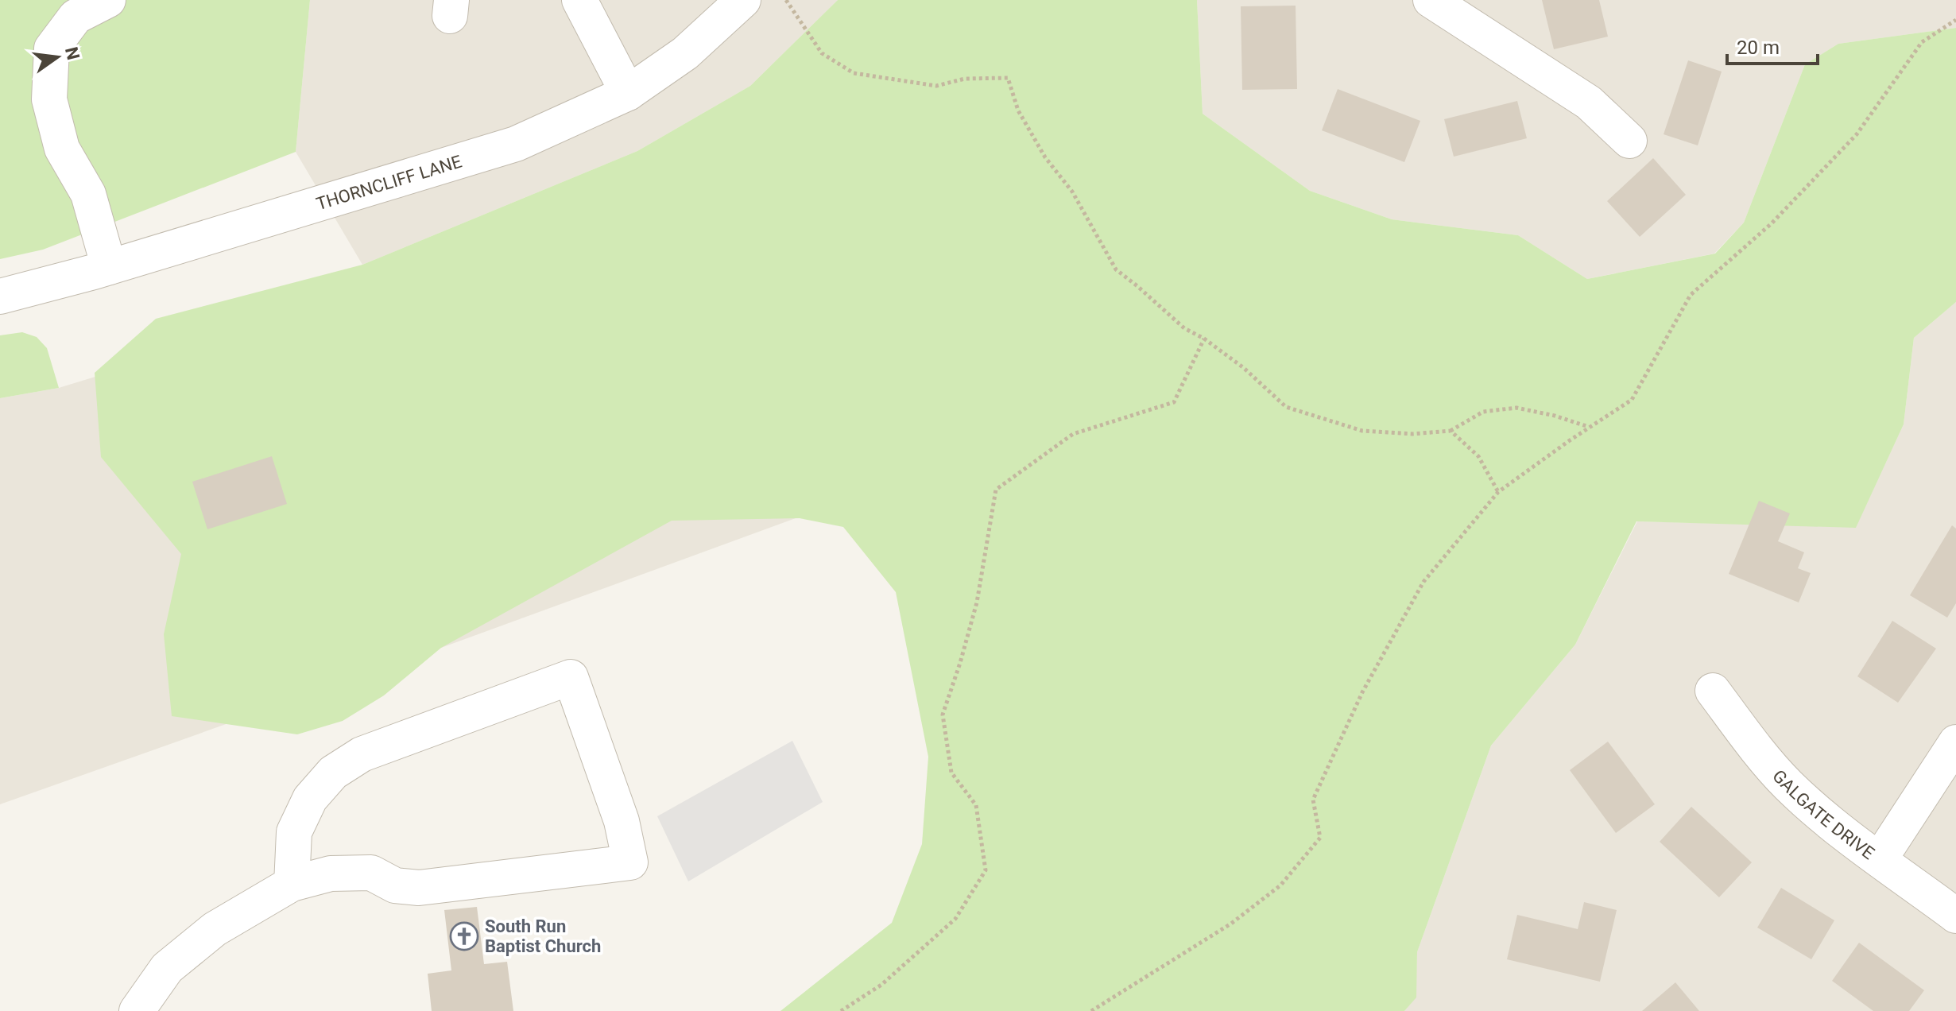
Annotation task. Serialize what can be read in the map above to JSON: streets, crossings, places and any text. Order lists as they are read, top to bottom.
{
  "streets": {
    "street": ["THORNCLIFF LANE", "GALGATE DRIVE"]
  },
  "places": {
    "church": ["South Run Baptist Church"]
  },
  "scale_bar": "20 m",
  "north": "right"
}
